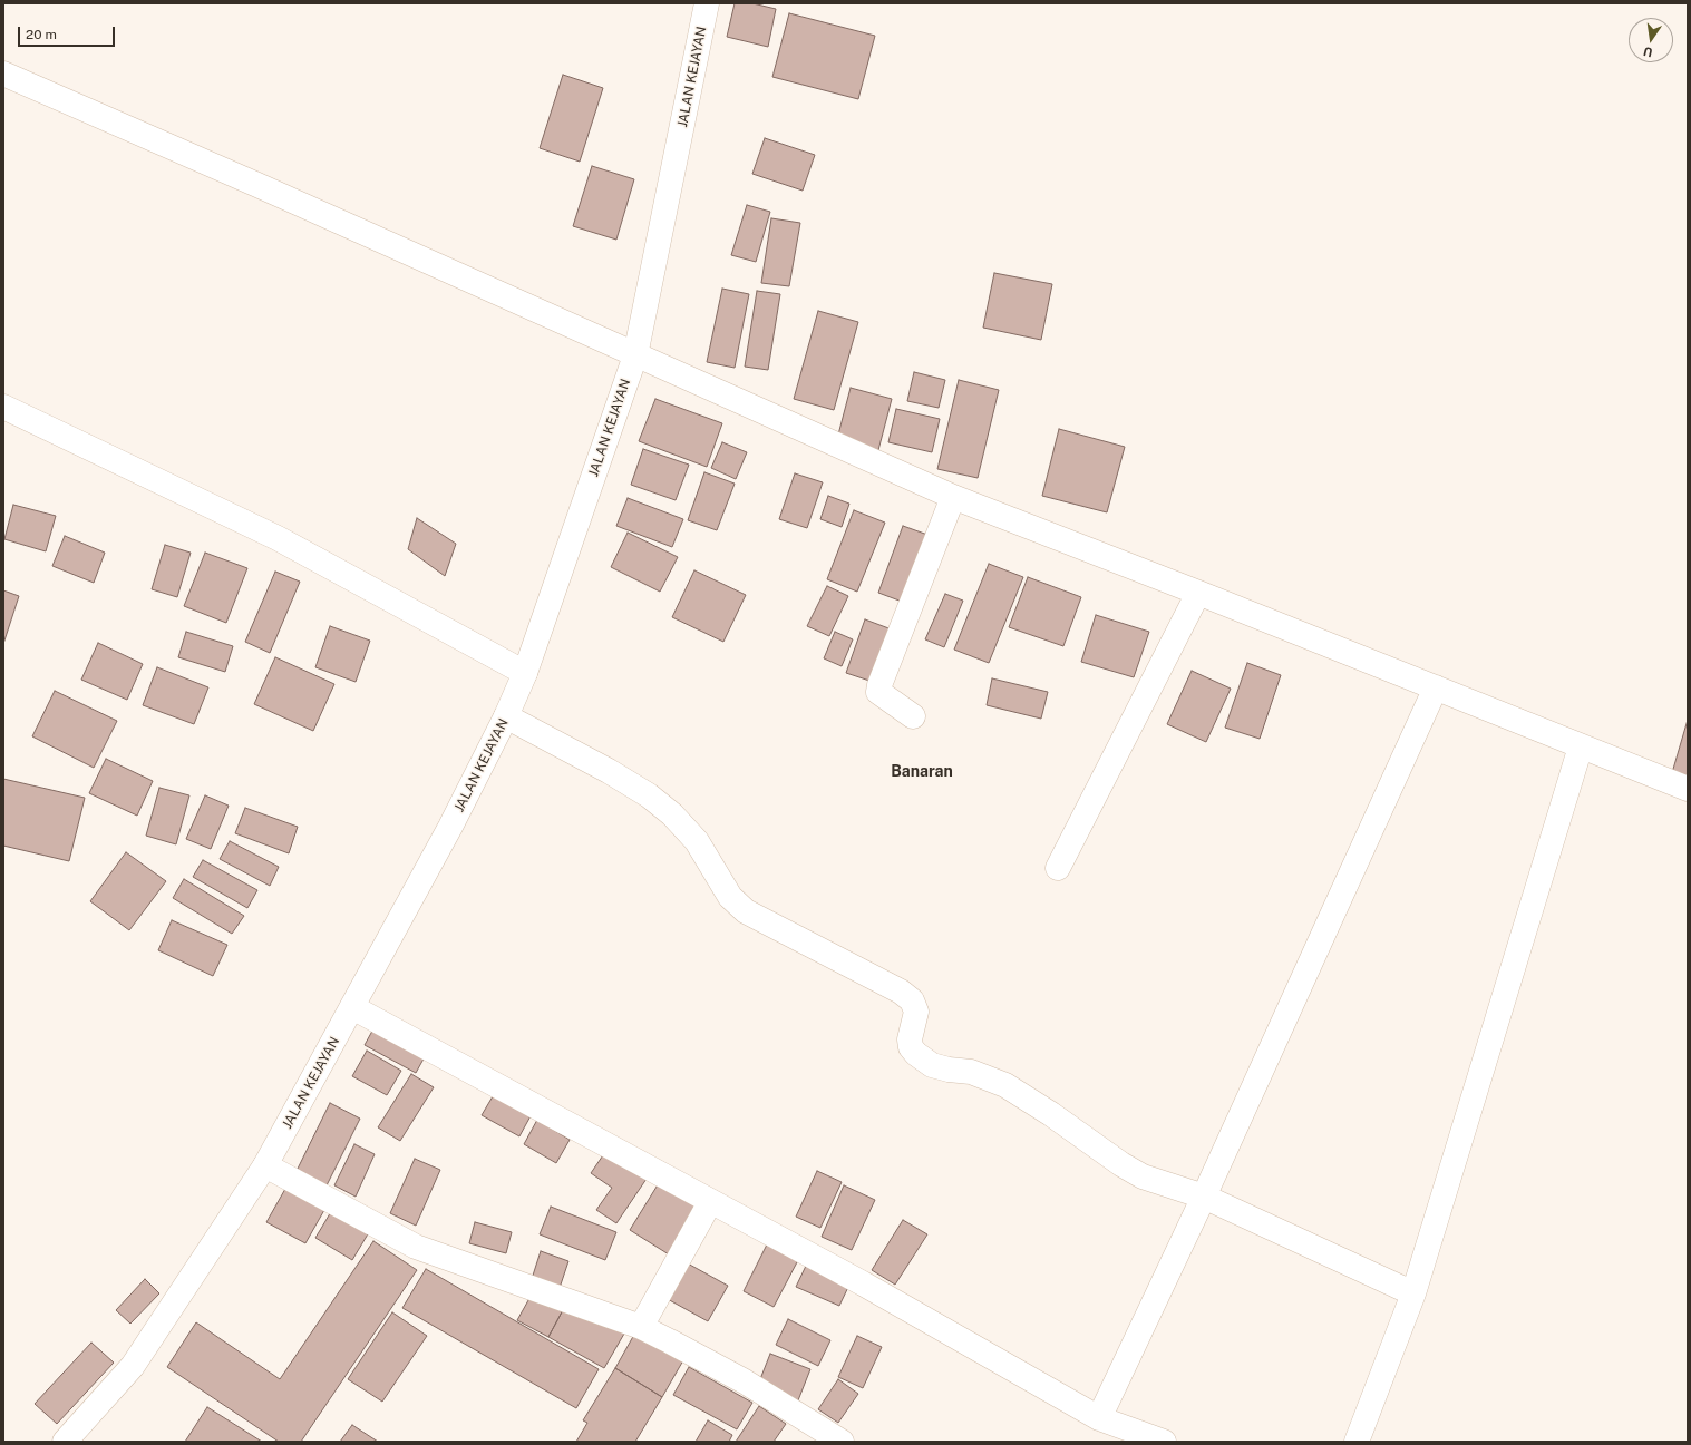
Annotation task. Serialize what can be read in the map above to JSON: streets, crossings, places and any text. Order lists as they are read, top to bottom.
{
  "streets": {
    "street": ["JALAN KEJAYAN"]
  },
  "districts": ["Banaran"],
  "scale_bar": "20 m",
  "north": "bottom"
}
